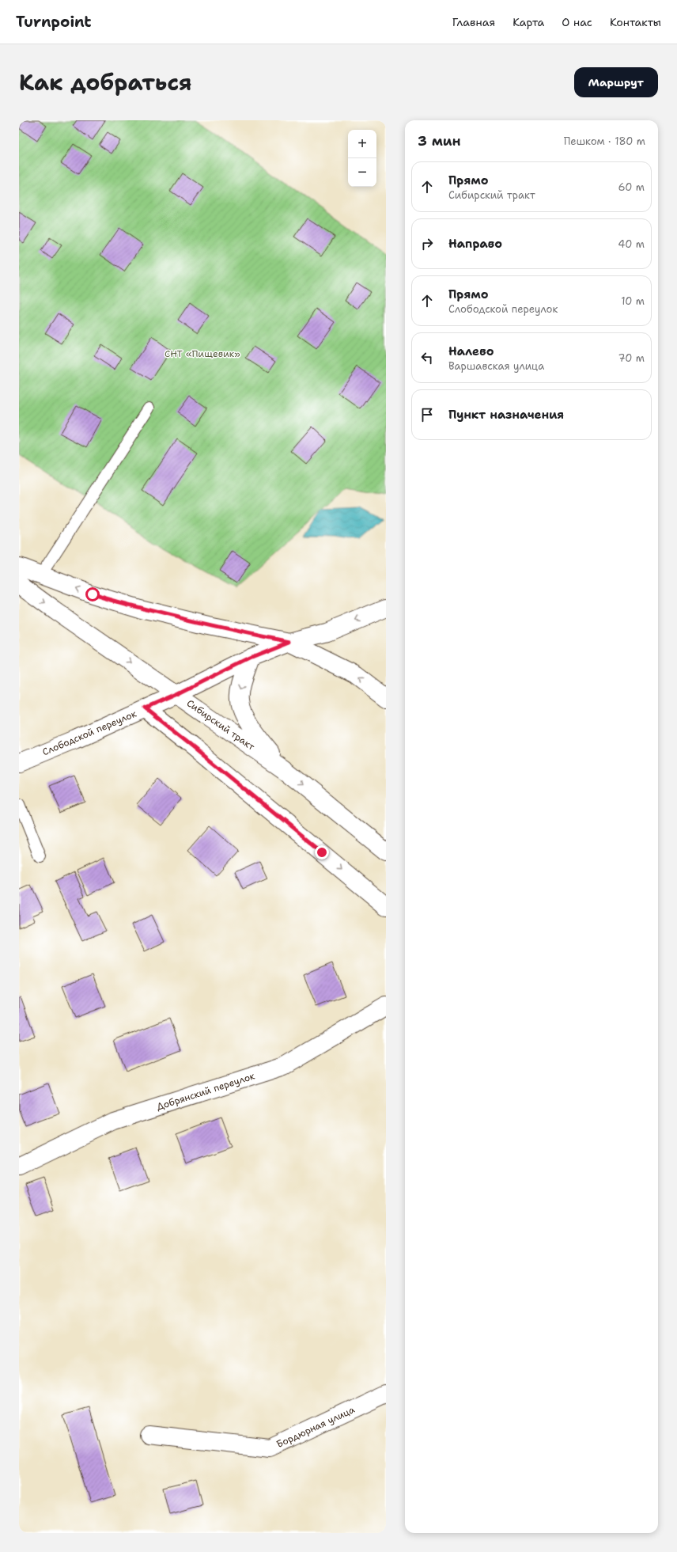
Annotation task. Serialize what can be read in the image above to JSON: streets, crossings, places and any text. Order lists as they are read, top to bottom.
{
  "streets": {
    "street": [
      "Сибирский тракт",
      "Слободской переулок",
      "Добрянский переулок",
      "Бордюрная улица"
    ]
  },
  "crossings": [
    ["Сибирский тракт", "Слободской переулок"]
  ],
  "parks": ["СНТ «Пищевик»"],
  "page": {
    "header": "Turnpoint",
    "nav": [
      "Главная",
      "Карта",
      "О нас",
      "Контакты"
    ],
    "title": "Как добраться",
    "buttons": "Маршрут",
    "heading": ["3 мин", "Пешком · 180 m"],
    "map_buttons": ["+", "−"],
    "list": [
      ["Прямо", "Сибирский тракт", "60 m"],
      ["Направо", "40 m"],
      ["Прямо", "Слободской переулок", "10 m"],
      ["Налево", "Варшавская улица", "70 m"],
      "Пункт назначения"
    ]
  }
}
